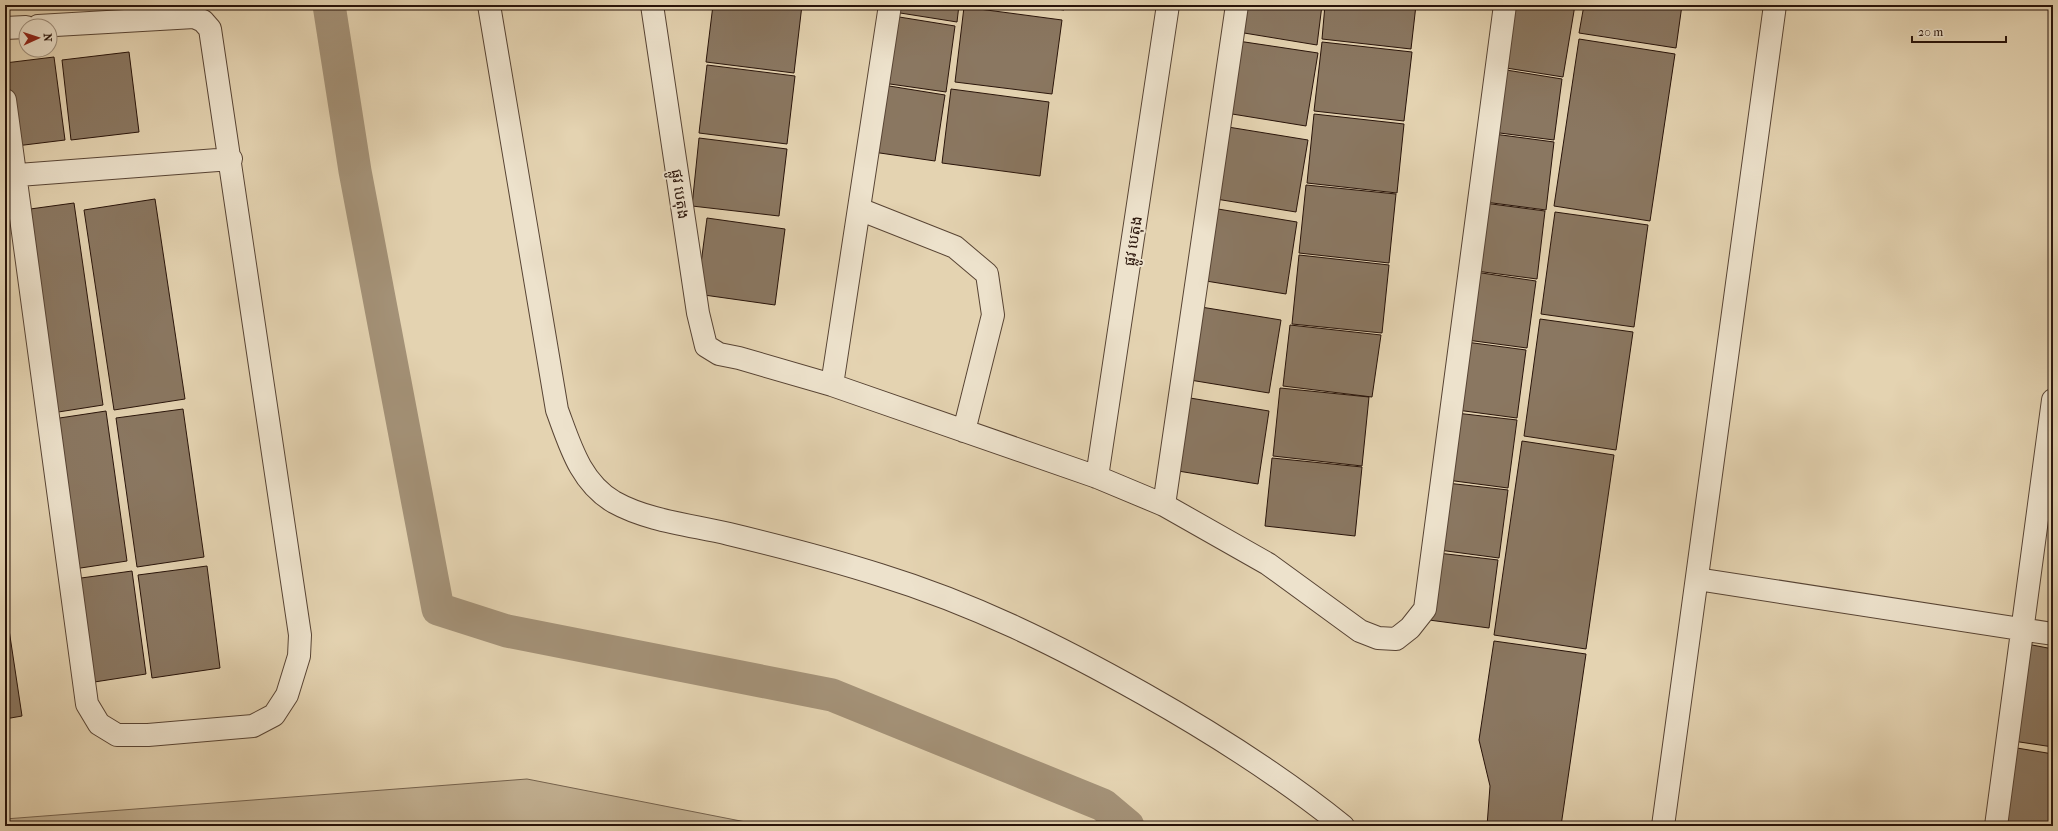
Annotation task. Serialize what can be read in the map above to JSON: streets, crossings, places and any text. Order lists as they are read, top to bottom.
{
  "streets": {
    "street": ["ផ្លូវ បេតុង"]
  },
  "scale_bar": "20 m",
  "north": "right"
}
